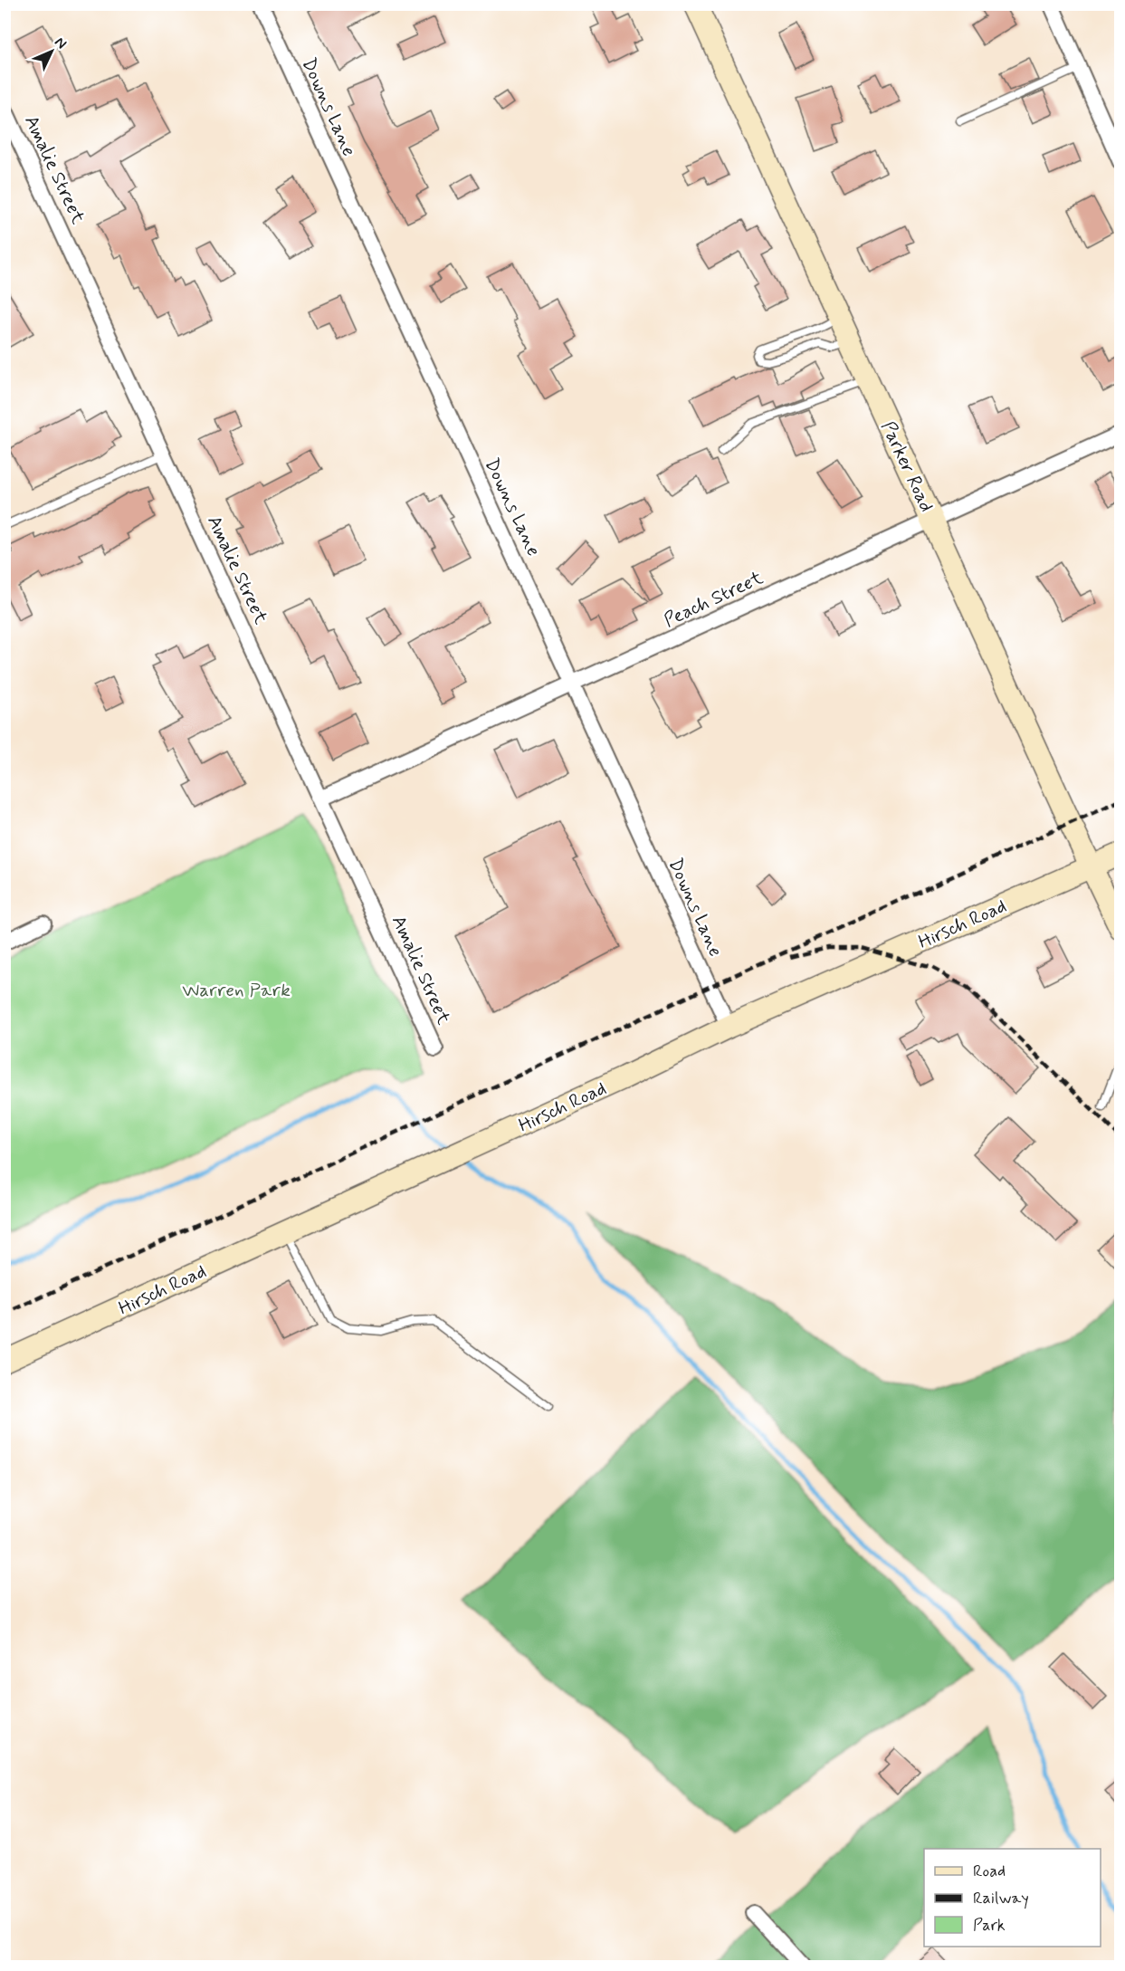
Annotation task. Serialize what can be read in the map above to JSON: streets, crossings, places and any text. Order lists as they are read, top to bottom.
{
  "streets": {
    "main road": ["Parker Road", "Hirsch Road"],
    "street": ["Downs Lane", "Amalie Street", "Peach Street"]
  },
  "crossings": [
    ["Downs Lane", "Peach Street"],
    ["Downs Lane", "Hirsch Road"],
    ["Amalie Street", "Peach Street"],
    ["Parker Road", "Peach Street"],
    ["Parker Road", "Hirsch Road"]
  ],
  "parks": ["Warren Park"],
  "legend": ["Road", "Railway", "Park"],
  "north": "top right"
}
